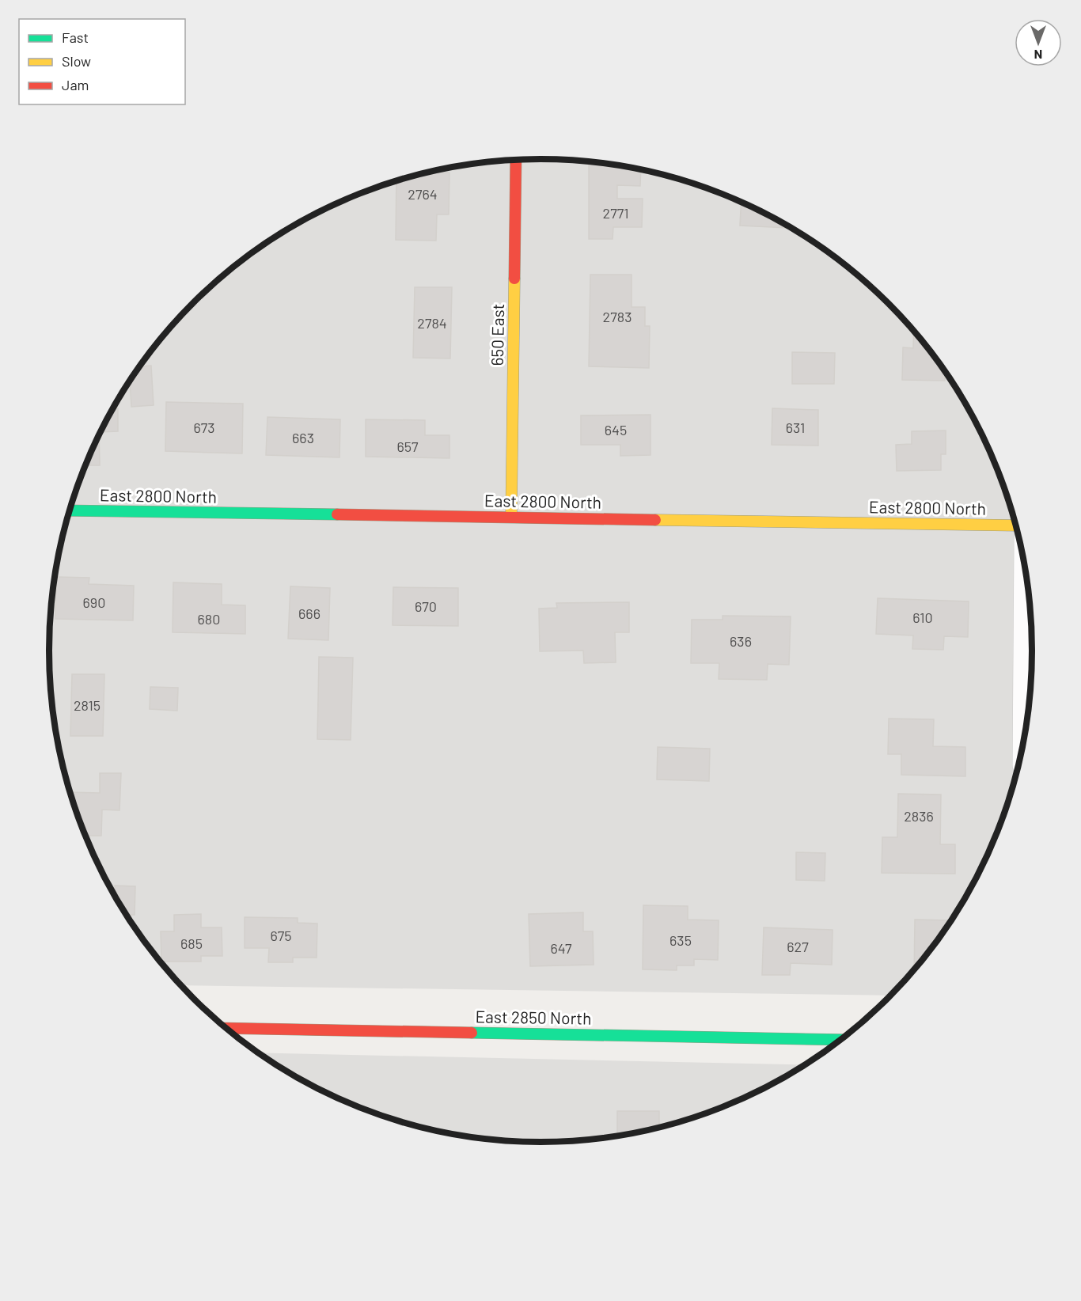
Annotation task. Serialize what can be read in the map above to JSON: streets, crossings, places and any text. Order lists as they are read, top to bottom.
{
  "streets": {
    "street": ["650 East", "East 2800 North", "East 2850 North"]
  },
  "crossings": [
    ["650 East", "East 2800 North"]
  ],
  "house_numbers": [
    "2764",
    "2771",
    "2783",
    "2784",
    "673",
    "631",
    "645",
    "663",
    "657",
    "690",
    "670",
    "666",
    "610",
    "680",
    "636",
    "2815",
    "2836",
    "675",
    "635",
    "685",
    "627",
    "647"
  ],
  "legend": ["Fast", "Slow", "Jam"],
  "north": "bottom"
}
